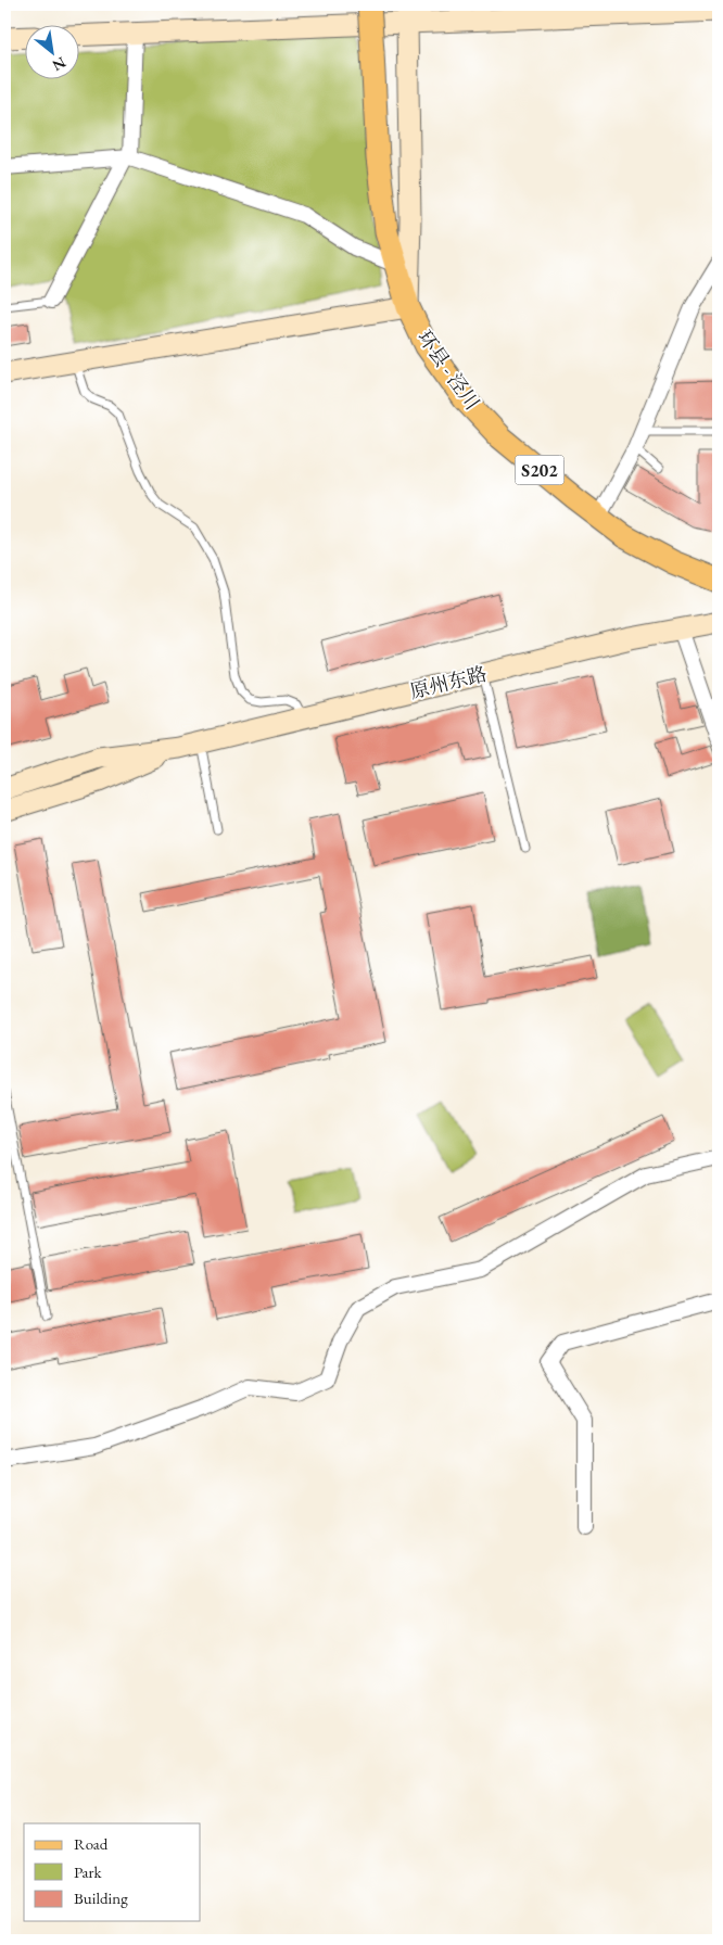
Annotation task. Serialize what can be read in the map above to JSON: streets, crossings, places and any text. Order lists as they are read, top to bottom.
{
  "streets": {
    "main road": ["环县 - 泾川", "S202"],
    "street": ["原州东路"]
  },
  "legend": ["Road", "Park", "Building"],
  "north": "bottom right"
}
